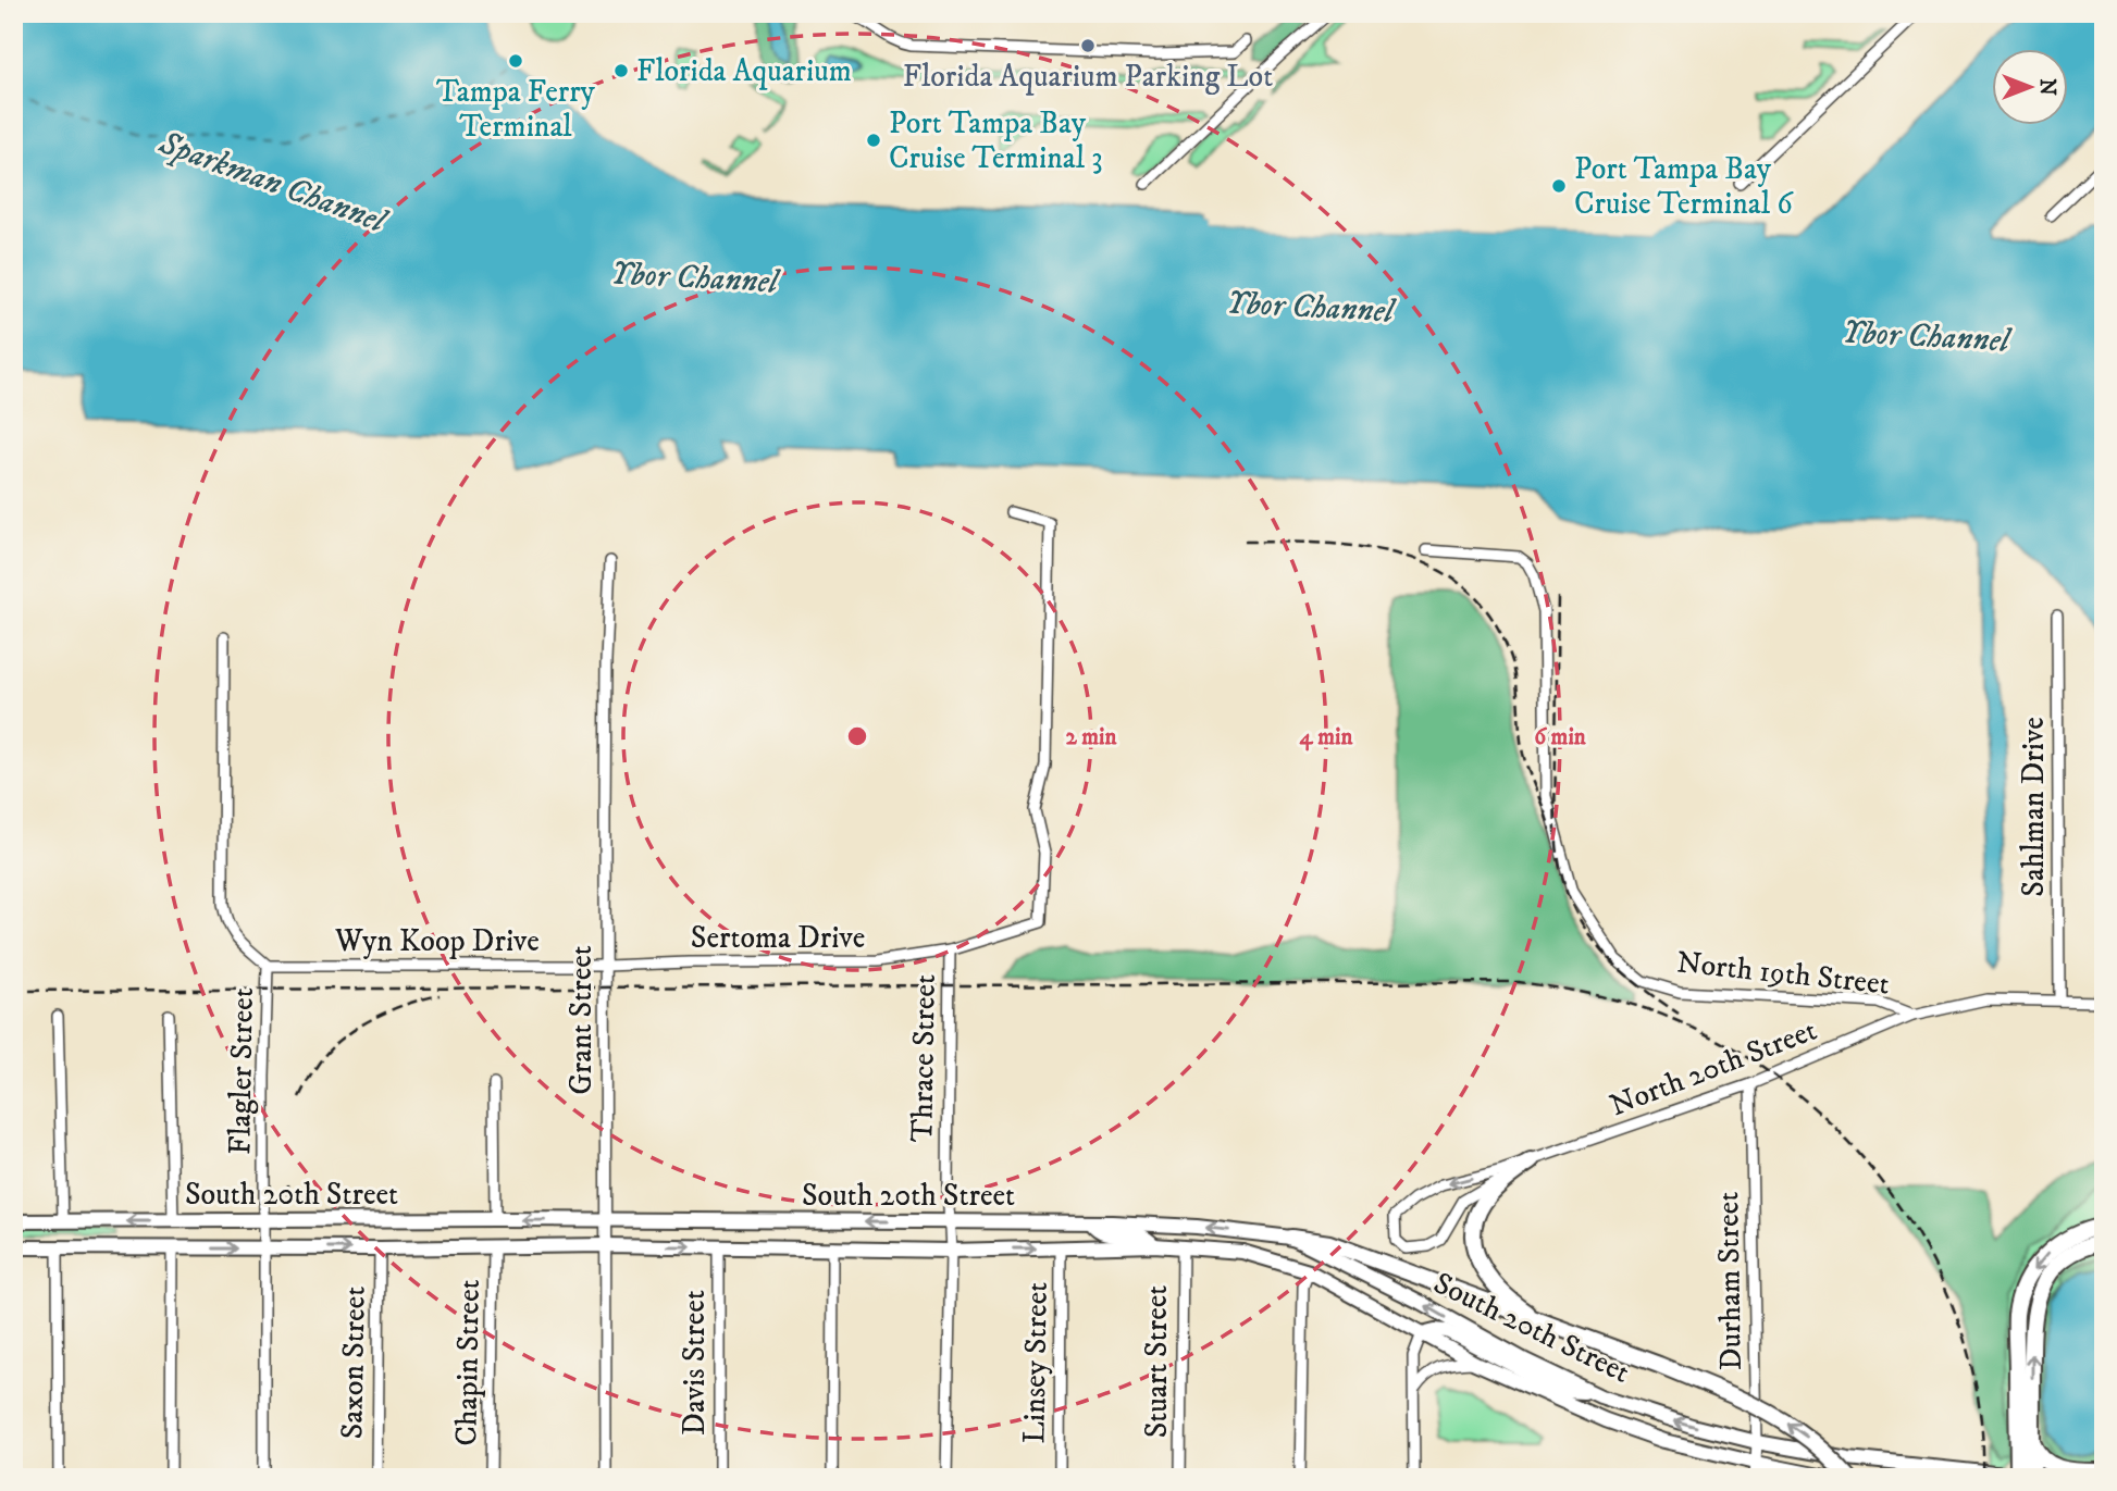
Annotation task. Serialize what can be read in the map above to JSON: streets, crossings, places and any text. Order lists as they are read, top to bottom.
{
  "streets": {
    "main road": ["South 20th Street"],
    "street": [
      "Sahlman Drive",
      "Sertoma Drive",
      "Wyn Koop Drive",
      "North 19th Street",
      "Grant Street",
      "Thrace Street",
      "North 20th Street",
      "Flagler Street",
      "Durham Street",
      "Stuart Street",
      "Saxon Street",
      "Chapin Street",
      "Davis Street",
      "Linsey Street"
    ]
  },
  "crossings": [
    ["Sahlman Drive", "North 19th Street"],
    ["Sertoma Drive", "Wyn Koop Drive"],
    ["Sertoma Drive", "Grant Street"],
    ["Sertoma Drive", "Thrace Street"],
    ["Wyn Koop Drive", "Grant Street"],
    ["Wyn Koop Drive", "Flagler Street"],
    ["North 19th Street", "North 20th Street"],
    ["Grant Street", "South 20th Street"],
    ["Thrace Street", "South 20th Street"],
    ["North 20th Street", "Durham Street"],
    ["Flagler Street", "South 20th Street"],
    ["South 20th Street", "Durham Street"],
    ["South 20th Street", "Stuart Street"],
    ["South 20th Street", "Saxon Street"],
    ["South 20th Street", "Chapin Street"],
    ["South 20th Street", "Davis Street"],
    ["South 20th Street", "Linsey Street"]
  ],
  "water": ["Sparkman Channel", "Ybor Channel"],
  "places": [
    "Florida Aquarium Parking Lot",
    "Tampa Ferry Terminal",
    "Florida Aquarium",
    "Port Tampa Bay Cruise Terminal 3",
    "Port Tampa Bay Cruise Terminal 6"
  ],
  "north": "right",
  "rings": ["2 min", "4 min", "6 min"]
}
